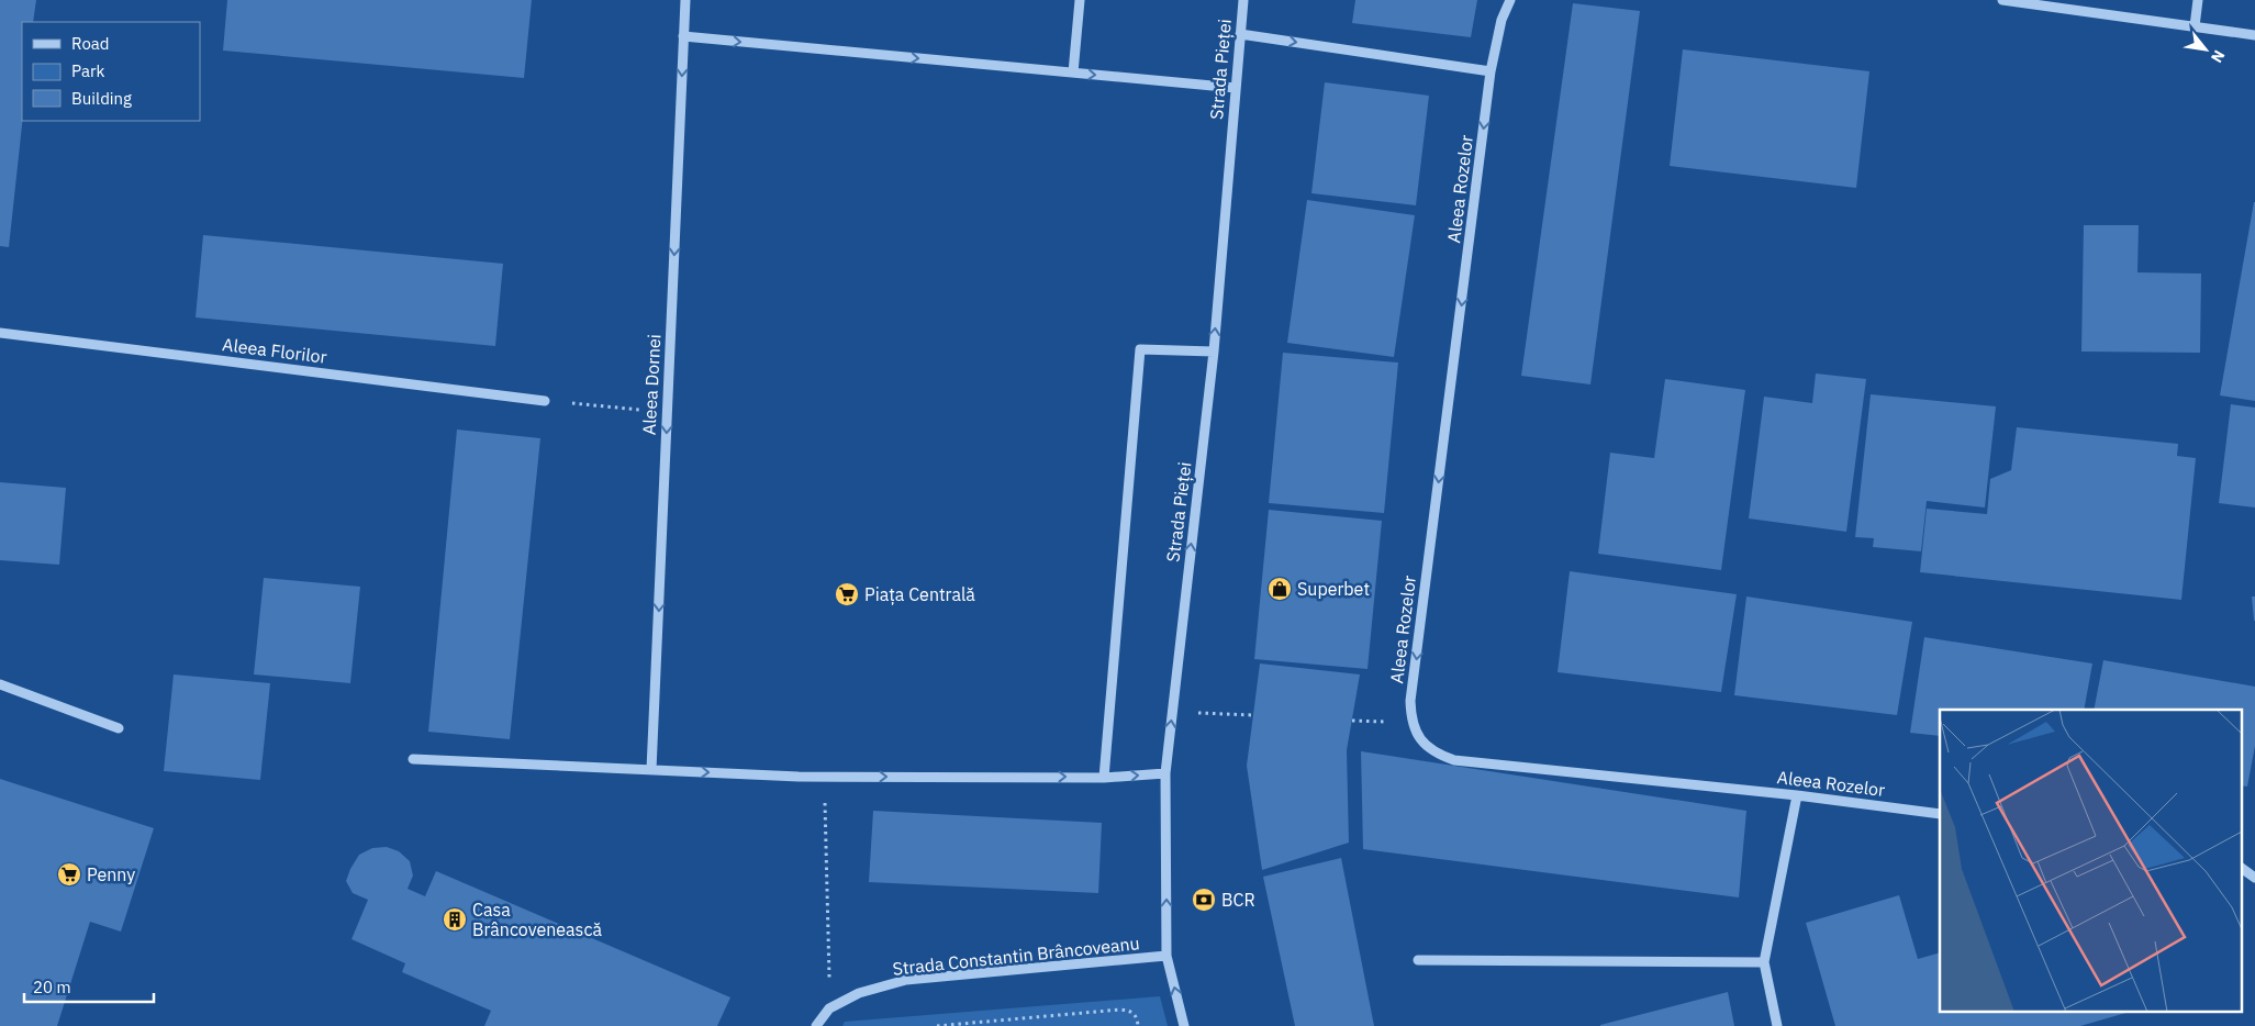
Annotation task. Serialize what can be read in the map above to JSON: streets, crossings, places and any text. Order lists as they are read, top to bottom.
{
  "streets": {
    "street": [
      "Strada Pieței",
      "Aleea Rozelor",
      "Aleea Florilor",
      "Aleea Dornei",
      "Strada Constantin Brâncoveanu"
    ]
  },
  "crossings": [
    ["Strada Pieței", "Strada Constantin Brâncoveanu"]
  ],
  "one_way": ["Strada Pieței", "Aleea Dornei"],
  "places": {
    "shop": ["Superbet"],
    "supermarket": ["Piața Centrală", "Penny"],
    "bank": ["BCR"],
    "building": ["Casa Brâncovenească"]
  },
  "legend": ["Road", "Park", "Building"],
  "scale_bar": "20 m",
  "north": "bottom right"
}
